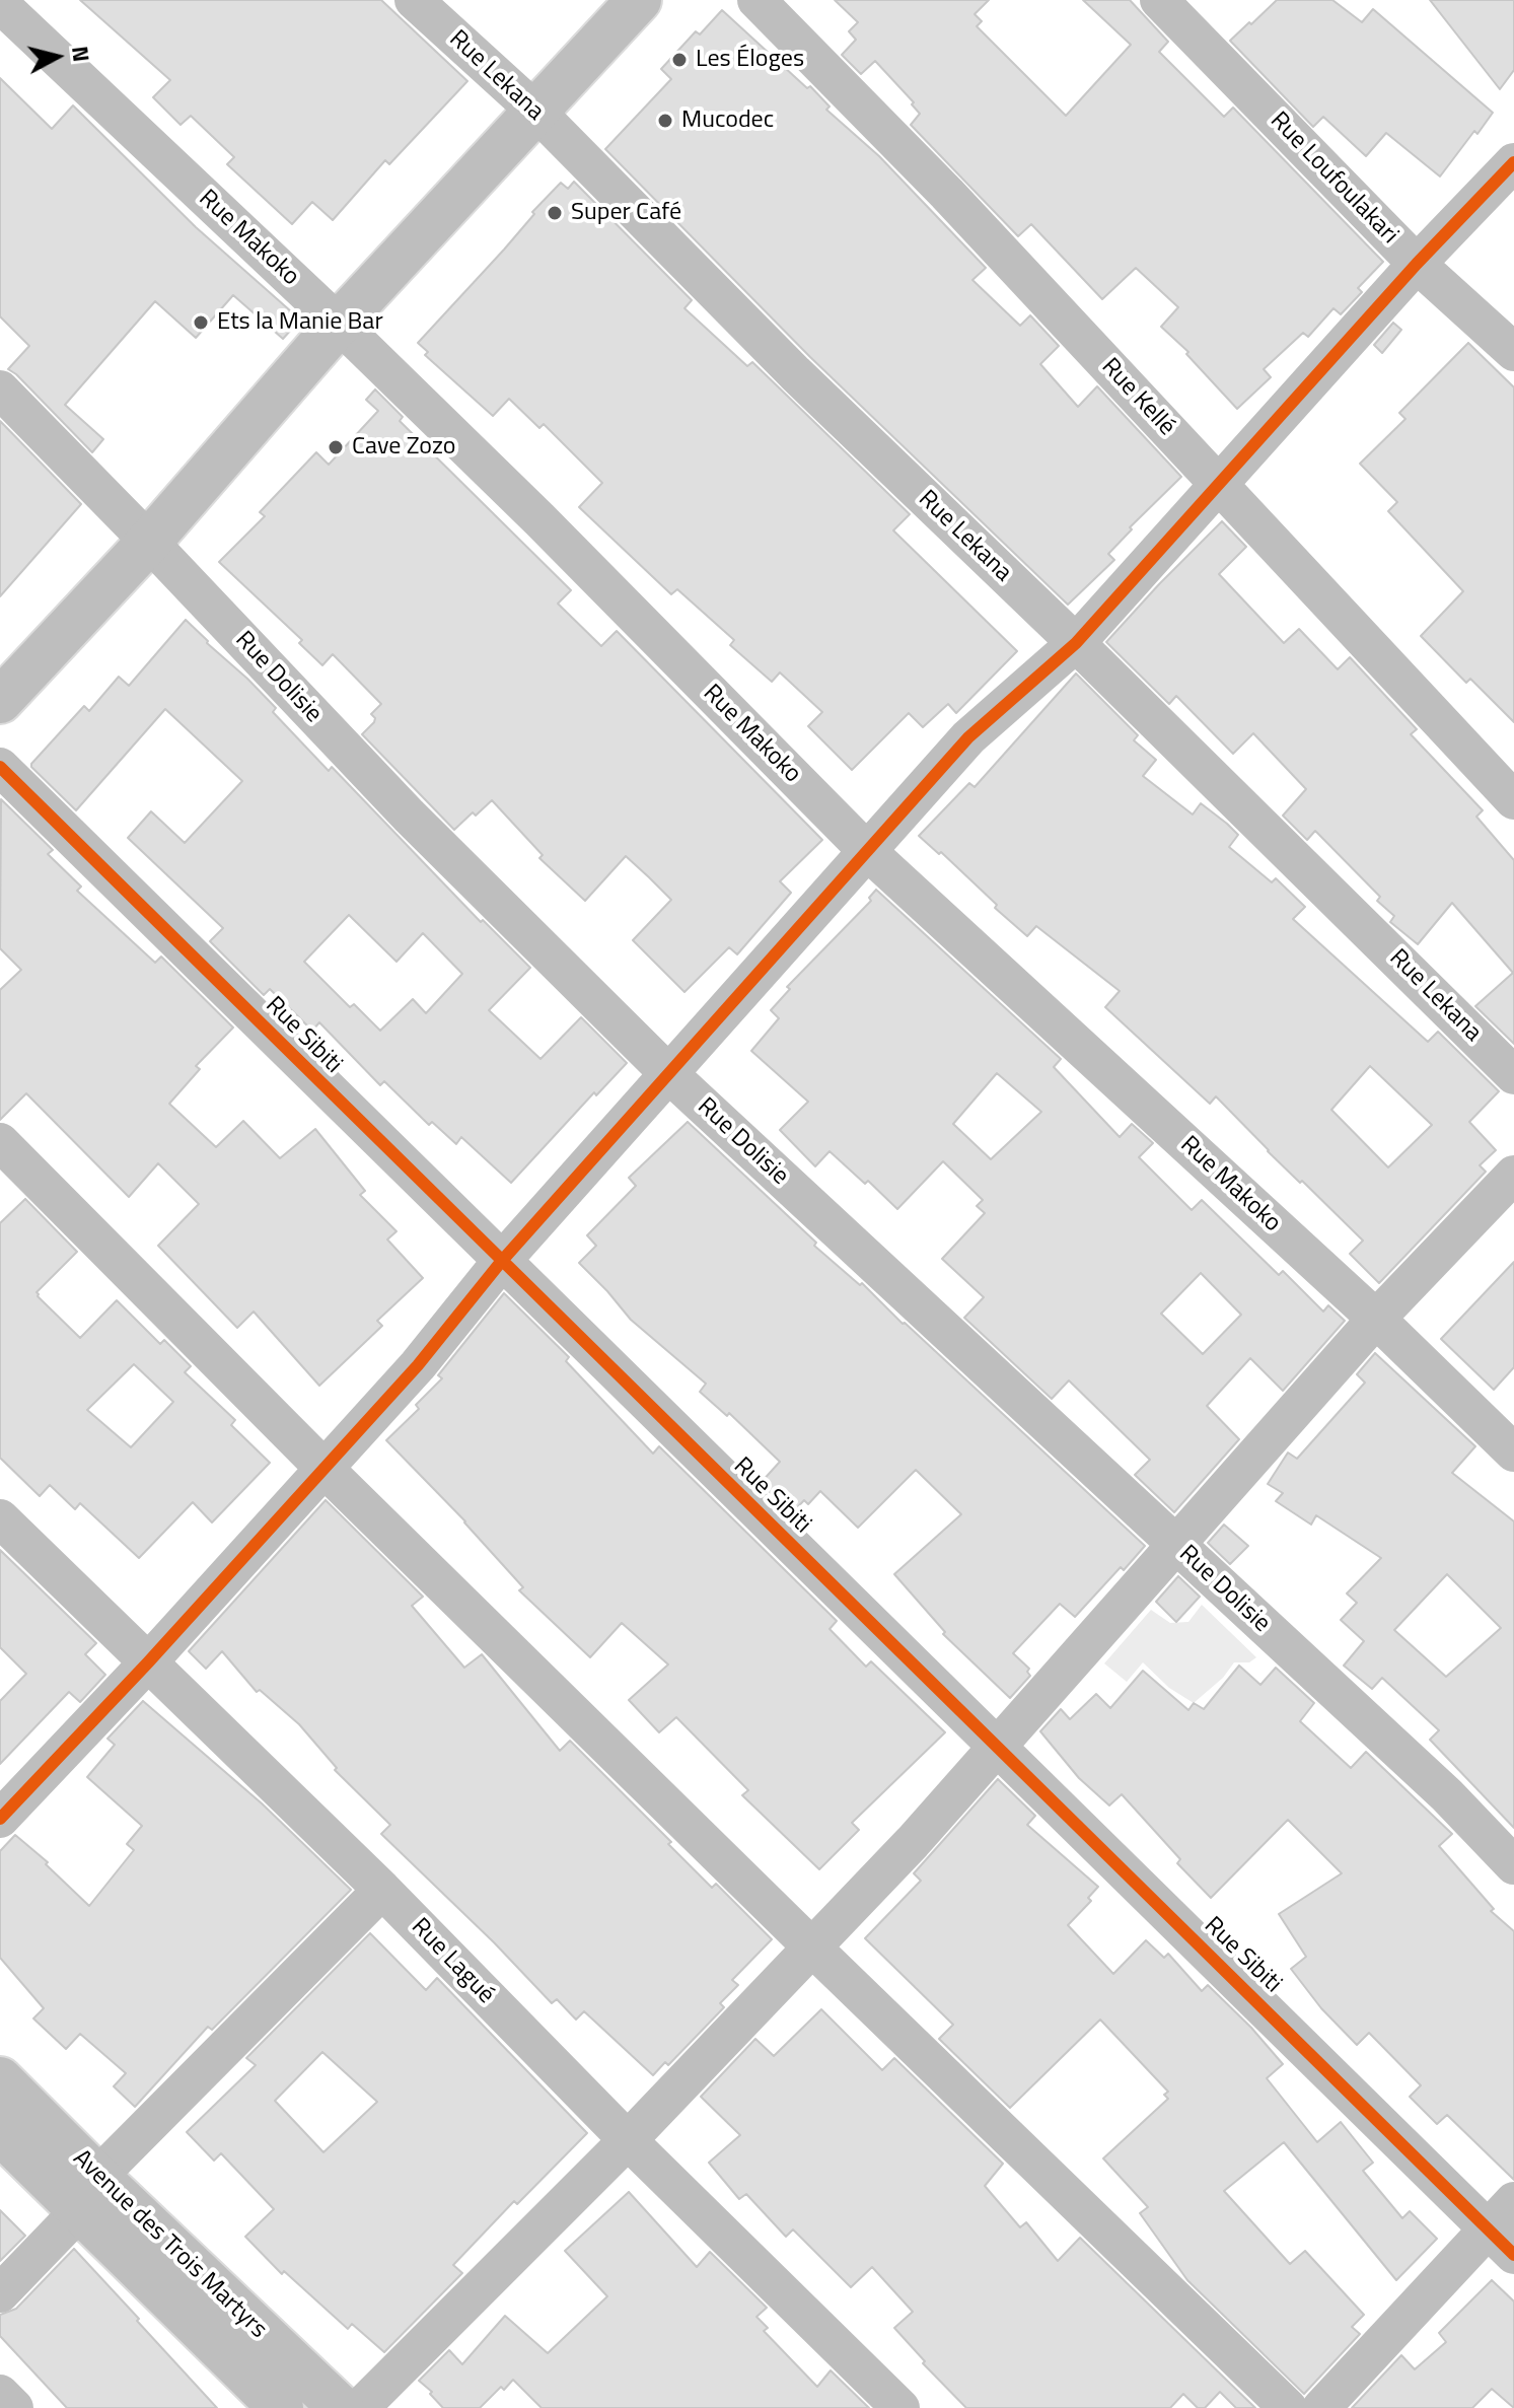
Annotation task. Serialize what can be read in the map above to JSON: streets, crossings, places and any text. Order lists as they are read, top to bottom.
{
  "streets": {
    "main road": ["Avenue des Trois Martyrs"],
    "street": [
      "Rue Lekana",
      "Rue Loufoulakari",
      "Rue Makoko",
      "Rue Kellé",
      "Rue Dolisie",
      "Rue Sibiti",
      "Rue Lagué"
    ]
  },
  "places": [
    "Les Éloges",
    "Mucodec",
    "Super Café",
    "Ets la Manie Bar",
    "Cave Zozo"
  ],
  "north": "right"
}
